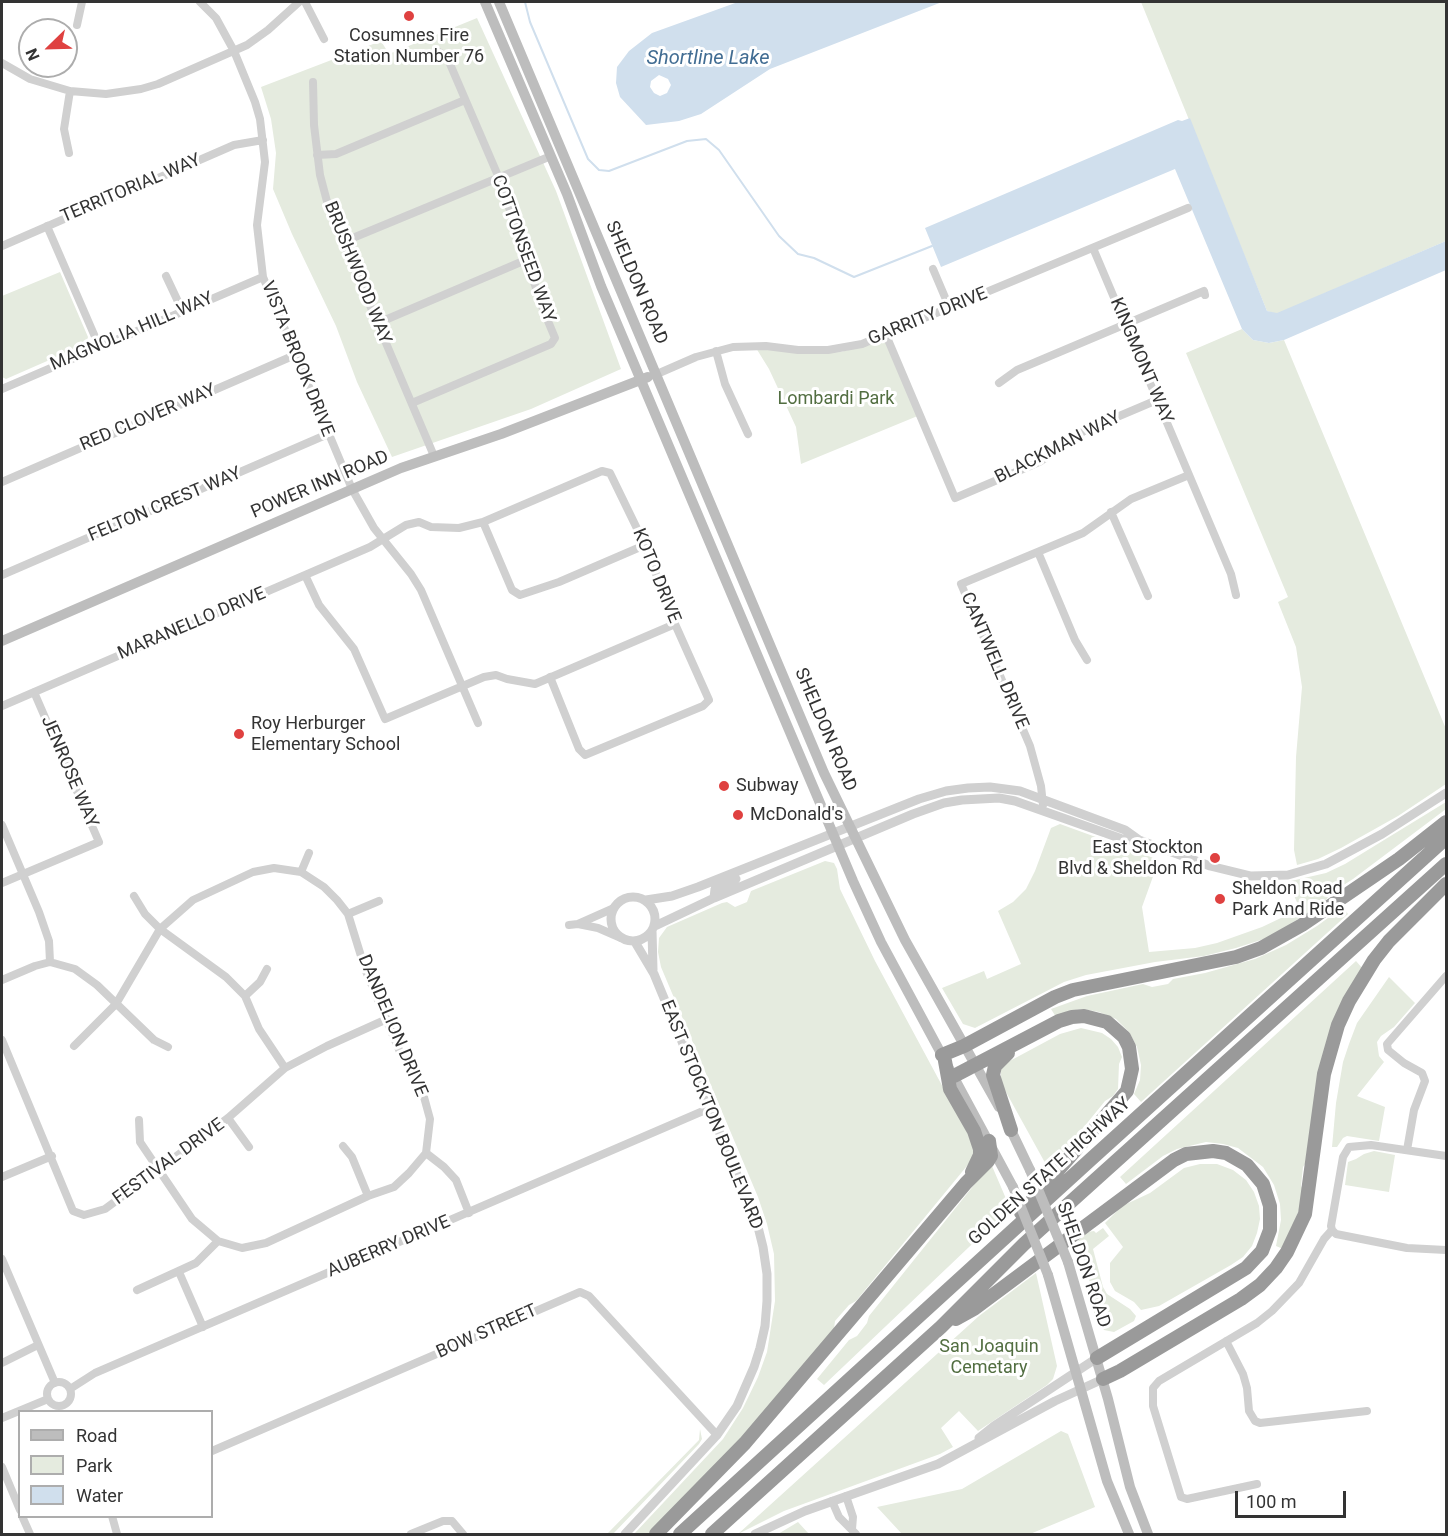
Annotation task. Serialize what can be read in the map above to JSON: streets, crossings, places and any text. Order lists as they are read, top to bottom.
{
  "streets": {
    "highway": ["GOLDEN STATE HIGHWAY"],
    "main road": ["SHELDON ROAD", "POWER INN ROAD"],
    "street": [
      "TERRITORIAL WAY",
      "COTTONSEED WAY",
      "BRUSHWOOD WAY",
      "GARRITY DRIVE",
      "MAGNOLIA HILL WAY",
      "VISTA BROOK DRIVE",
      "KINGMONT WAY",
      "RED CLOVER WAY",
      "BLACKMAN WAY",
      "FELTON CREST WAY",
      "KOTO DRIVE",
      "MARANELLO DRIVE",
      "CANTWELL DRIVE",
      "JENROSE WAY",
      "DANDELION DRIVE",
      "EAST STOCKTON BOULEVARD",
      "FESTIVAL DRIVE",
      "AUBERRY DRIVE",
      "BOW STREET"
    ]
  },
  "crossings": [
    ["TERRITORIAL WAY", "VISTA BROOK DRIVE"],
    ["COTTONSEED WAY", "BRUSHWOOD WAY"],
    ["BRUSHWOOD WAY", "POWER INN ROAD"],
    ["SHELDON ROAD", "GARRITY DRIVE"],
    ["SHELDON ROAD", "POWER INN ROAD"],
    ["GARRITY DRIVE", "KINGMONT WAY"],
    ["GARRITY DRIVE", "BLACKMAN WAY"],
    ["GARRITY DRIVE", "POWER INN ROAD"],
    ["MAGNOLIA HILL WAY", "VISTA BROOK DRIVE"],
    ["VISTA BROOK DRIVE", "RED CLOVER WAY"],
    ["VISTA BROOK DRIVE", "POWER INN ROAD"],
    ["VISTA BROOK DRIVE", "FELTON CREST WAY"],
    ["VISTA BROOK DRIVE", "KOTO DRIVE"],
    ["VISTA BROOK DRIVE", "MARANELLO DRIVE"],
    ["KINGMONT WAY", "BLACKMAN WAY"],
    ["KINGMONT WAY", "CANTWELL DRIVE"],
    ["KOTO DRIVE", "MARANELLO DRIVE"],
    ["MARANELLO DRIVE", "JENROSE WAY"],
    ["DANDELION DRIVE", "FESTIVAL DRIVE"],
    ["EAST STOCKTON BOULEVARD", "AUBERRY DRIVE"],
    ["EAST STOCKTON BOULEVARD", "BOW STREET"]
  ],
  "water": ["Shortline Lake"],
  "parks": ["Lombardi Park", "San Joaquin Cemetary"],
  "places": [
    "Cosumnes Fire Station Number 76",
    "Roy Herburger Elementary School",
    "Subway",
    "McDonald's",
    "East Stockton Blvd & Sheldon Rd",
    "Sheldon Road Park And Ride"
  ],
  "legend": ["Road", "Park", "Water"],
  "scale_bar": "100 m",
  "north": "bottom left"
}
